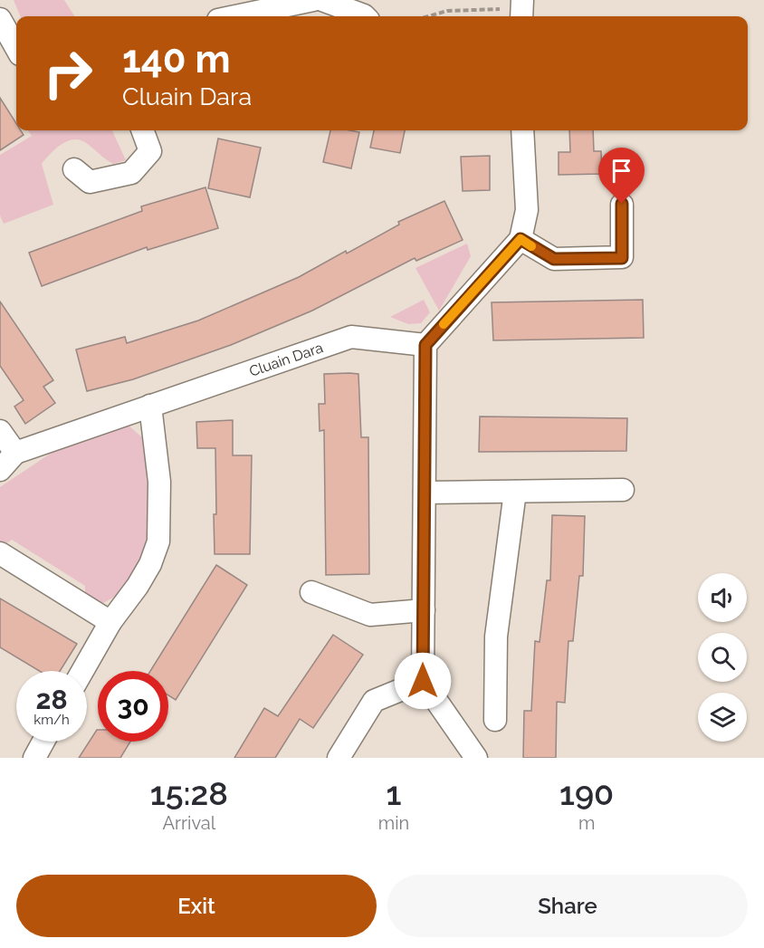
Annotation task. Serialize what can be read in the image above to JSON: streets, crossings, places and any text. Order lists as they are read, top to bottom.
{
  "streets": {
    "street": ["Cluain Dara"]
  },
  "page": {
    "turn": ["140 m", "Cluain Dara"],
    "speed": "28 km/h",
    "limit": "30",
    "eta": [
      "15:28",
      "Arrival",
      "1",
      "min",
      "190",
      "m"
    ],
    "buttons": ["Exit", "Share"]
  }
}
